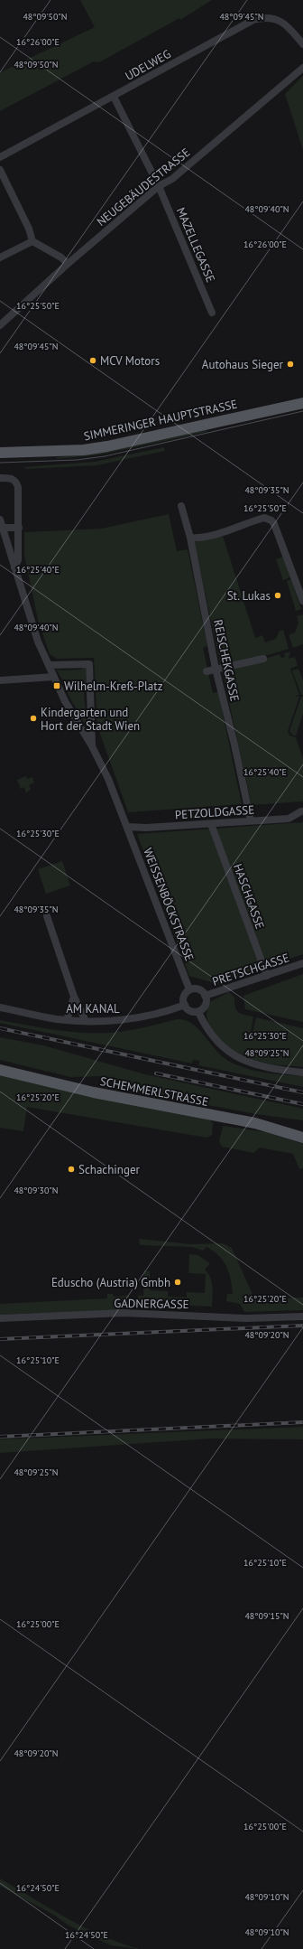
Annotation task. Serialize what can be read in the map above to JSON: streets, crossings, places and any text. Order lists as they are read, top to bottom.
{
  "streets": {
    "main road": ["SIMMERINGER HAUPTSTRASSE", "SCHEMMERLSTRASSE"],
    "street": [
      "UDELWEG",
      "NEUGEBÄUDESTRASSE",
      "MAZELLEGASSE",
      "REISCHEKGASSE",
      "PETZOLDGASSE",
      "HASCHGASSE",
      "WEISSENBÖCKSTRASSE",
      "PRETSCHGASSE",
      "AM KANAL",
      "GADNERGASSE"
    ]
  },
  "crossings": [
    ["UDELWEG", "MAZELLEGASSE"],
    ["NEUGEBÄUDESTRASSE", "MAZELLEGASSE"],
    ["REISCHEKGASSE", "PETZOLDGASSE"],
    ["PETZOLDGASSE", "HASCHGASSE"],
    ["PETZOLDGASSE", "WEISSENBÖCKSTRASSE"],
    ["HASCHGASSE", "PRETSCHGASSE"],
    ["WEISSENBÖCKSTRASSE", "PRETSCHGASSE"],
    ["WEISSENBÖCKSTRASSE", "AM KANAL"],
    ["PRETSCHGASSE", "AM KANAL"]
  ],
  "places": {
    "other": [
      "MCV Motors",
      "Autohaus Sieger",
      "St. Lukas",
      "Kindergarten und Hort der Stadt Wien",
      "Schachinger",
      "Eduscho (Austria) Gmbh"
    ],
    "transit": ["Wilhelm-Kreß-Platz"]
  },
  "coordinates": [
    "48°09'50\"N",
    "48°09'45\"N",
    "16°26'00\"E",
    "48°09'40\"N",
    "16°25'50\"E",
    "48°09'35\"N",
    "16°25'40\"E",
    "16°25'30\"E",
    "48°09'25\"N",
    "16°25'20\"E",
    "48°09'30\"N",
    "48°09'20\"N",
    "16°25'10\"E",
    "48°09'15\"N",
    "16°25'00\"E",
    "16°24'50\"E",
    "48°09'10\"N"
  ]
}
